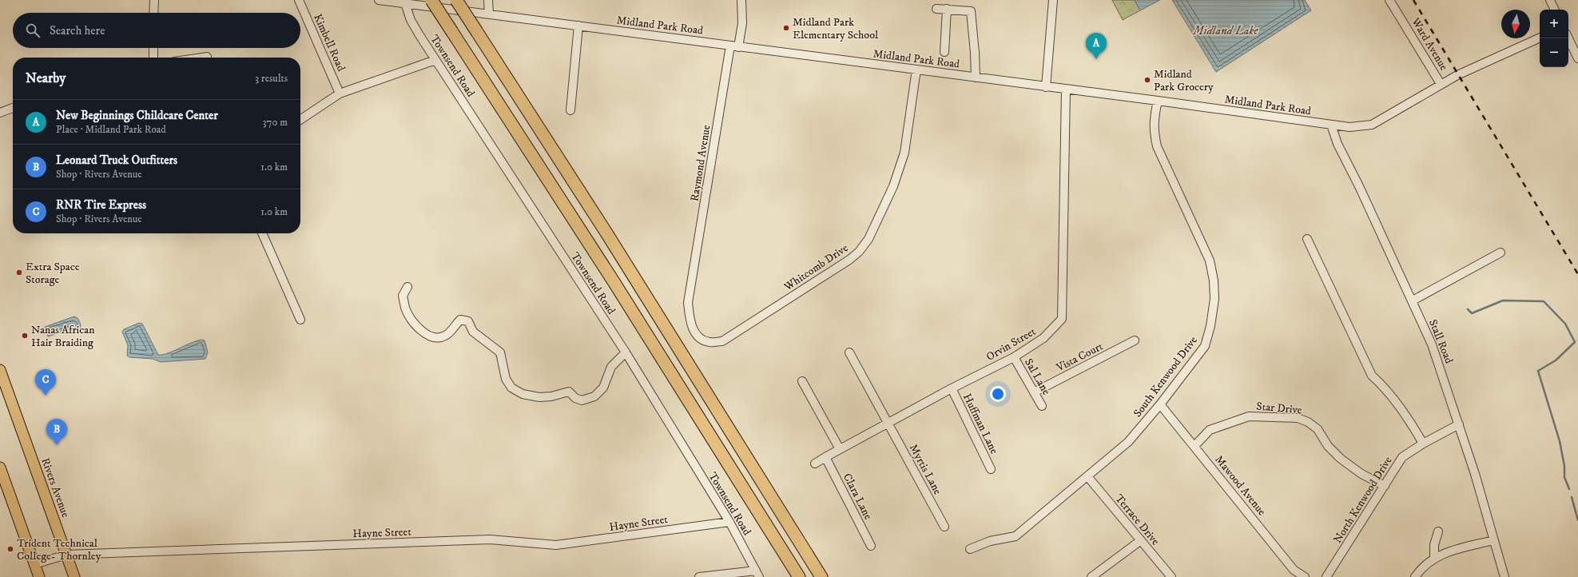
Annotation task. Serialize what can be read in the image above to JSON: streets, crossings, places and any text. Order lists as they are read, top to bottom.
{
  "streets": {
    "main road": ["Rivers Avenue"],
    "street": [
      "Midland Park Road",
      "Kimbell Road",
      "Ward Avenue",
      "Townsend Road",
      "Raymond Avenue",
      "Whitcomb Drive",
      "Stall Road",
      "Orvin Street",
      "Vista Court",
      "Sal Lane",
      "South Kenwood Drive",
      "Star Drive",
      "Huffman Lane",
      "Myrtis Lane",
      "Mawood Avenue",
      "Clara Lane",
      "North Kenwood Drive",
      "Terrace Drive",
      "Hayne Street"
    ]
  },
  "crossings": [
    ["Midland Park Road", "Ward Avenue"],
    ["Midland Park Road", "Townsend Road"],
    ["Midland Park Road", "Raymond Avenue"],
    ["Midland Park Road", "Whitcomb Drive"],
    ["Midland Park Road", "Stall Road"],
    ["Midland Park Road", "Orvin Street"],
    ["Midland Park Road", "South Kenwood Drive"],
    ["Townsend Road", "Hayne Street"],
    ["Raymond Avenue", "Whitcomb Drive"],
    ["Stall Road", "North Kenwood Drive"],
    ["Orvin Street", "Sal Lane"],
    ["Orvin Street", "Huffman Lane"],
    ["Orvin Street", "Myrtis Lane"],
    ["Orvin Street", "Clara Lane"],
    ["Vista Court", "Sal Lane"],
    ["South Kenwood Drive", "Mawood Avenue"],
    ["South Kenwood Drive", "Terrace Drive"],
    ["Star Drive", "Mawood Avenue"],
    ["Star Drive", "North Kenwood Drive"],
    ["Rivers Avenue", "Hayne Street"]
  ],
  "water": ["Midland Lake"],
  "places": [
    "Midland Park Elementary School",
    "Midland Park Grocery",
    "Extra Space Storage",
    "Nanas African Hair Braiding",
    "Trident Technical College- Thornley"
  ],
  "north": "bottom",
  "page": {
    "map_buttons": ["+", "−"],
    "search": "Search here",
    "pins": ["A", "C", "B"],
    "heading": ["Nearby", "3 results"],
    "list": [
      {
        "mark": "A",
        "name": "New Beginnings Childcare Center",
        "note": "Place · Midland Park Road",
        "value": "370 m"
      },
      {
        "mark": "B",
        "name": "Leonard Truck Outfitters",
        "note": "Shop · Rivers Avenue",
        "value": "1.0 km"
      },
      {
        "mark": "C",
        "name": "RNR Tire Express",
        "note": "Shop · Rivers Avenue",
        "value": "1.0 km"
      }
    ]
  }
}
